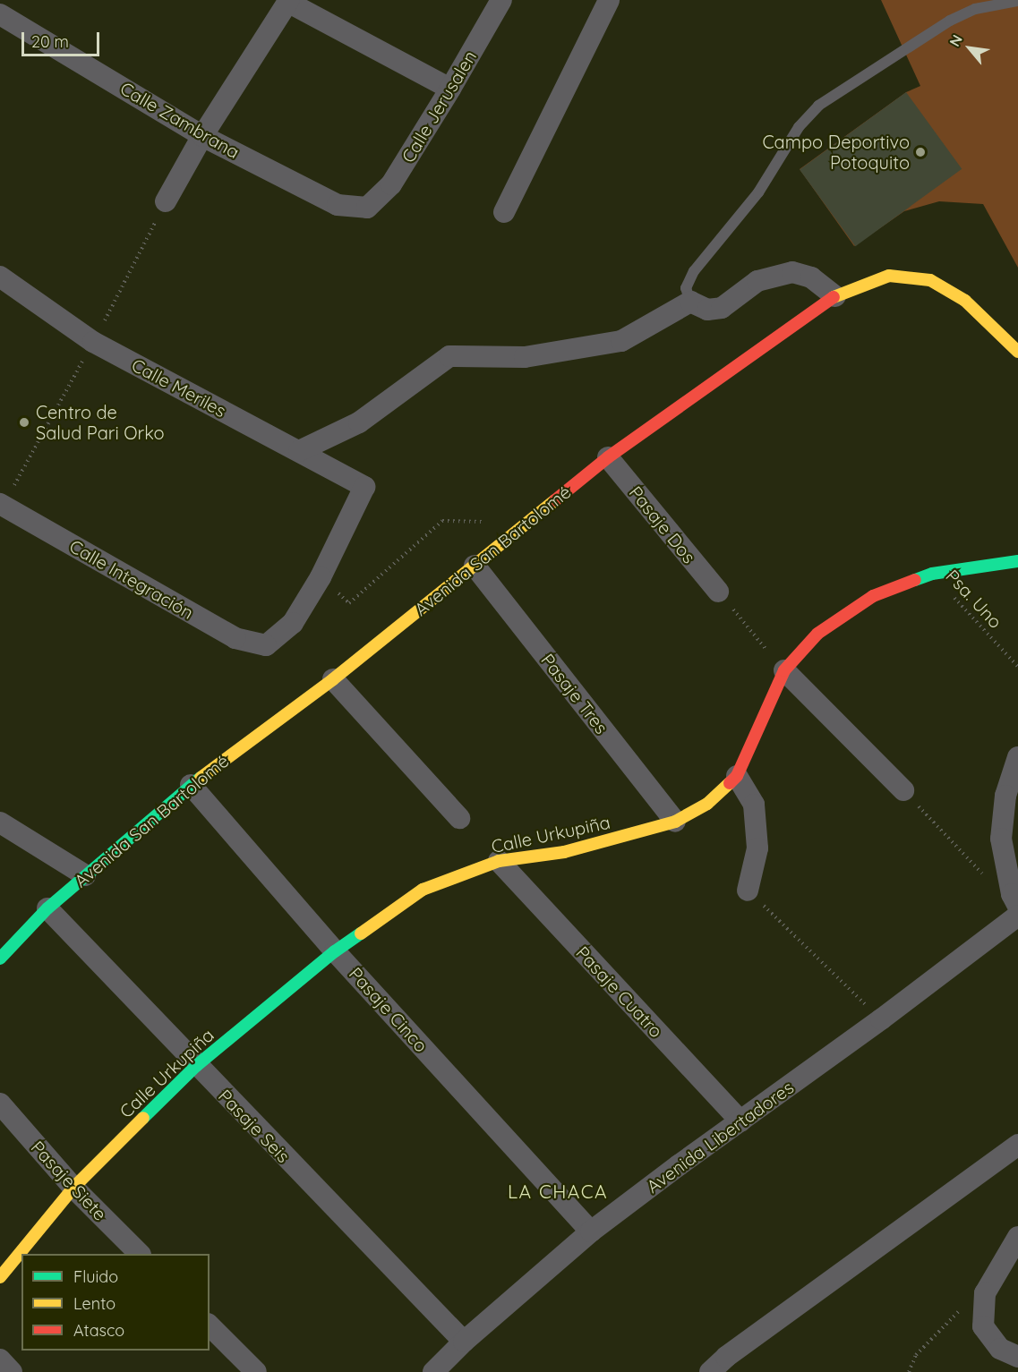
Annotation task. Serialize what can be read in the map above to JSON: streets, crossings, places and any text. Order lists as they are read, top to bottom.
{
  "streets": {
    "street": [
      "Calle Jerusalen",
      "Calle Zambrana",
      "Calle Meriles",
      "Pasaje Dos",
      "Avenida San Bartolomé",
      "Calle Integración",
      "Pasaje Tres",
      "Calle Urkupiña",
      "Pasaje Cuatro",
      "Pasaje Cinco",
      "Pasaje Seis",
      "Avenida Libertadores",
      "Pasaje Siete"
    ],
    "path": ["Psa. Uno"]
  },
  "crossings": [
    ["Calle Jerusalen", "Calle Zambrana"],
    ["Calle Meriles", "Calle Integración"],
    ["Pasaje Dos", "Avenida San Bartolomé"],
    ["Avenida San Bartolomé", "Pasaje Tres"],
    ["Avenida San Bartolomé", "Pasaje Cinco"],
    ["Avenida San Bartolomé", "Pasaje Seis"],
    ["Psa. Uno", "Calle Urkupiña"],
    ["Pasaje Tres", "Calle Urkupiña"],
    ["Calle Urkupiña", "Pasaje Cuatro"],
    ["Calle Urkupiña", "Pasaje Cinco"],
    ["Calle Urkupiña", "Pasaje Seis"],
    ["Calle Urkupiña", "Pasaje Siete"],
    ["Pasaje Cuatro", "Avenida Libertadores"],
    ["Pasaje Cinco", "Avenida Libertadores"],
    ["Pasaje Seis", "Avenida Libertadores"]
  ],
  "districts": ["LA CHACA"],
  "places": ["Campo Deportivo Potoquito", "Centro de Salud Pari Orko"],
  "legend": ["Fluido", "Lento", "Atasco"],
  "scale_bar": "20 m",
  "north": "top left"
}
